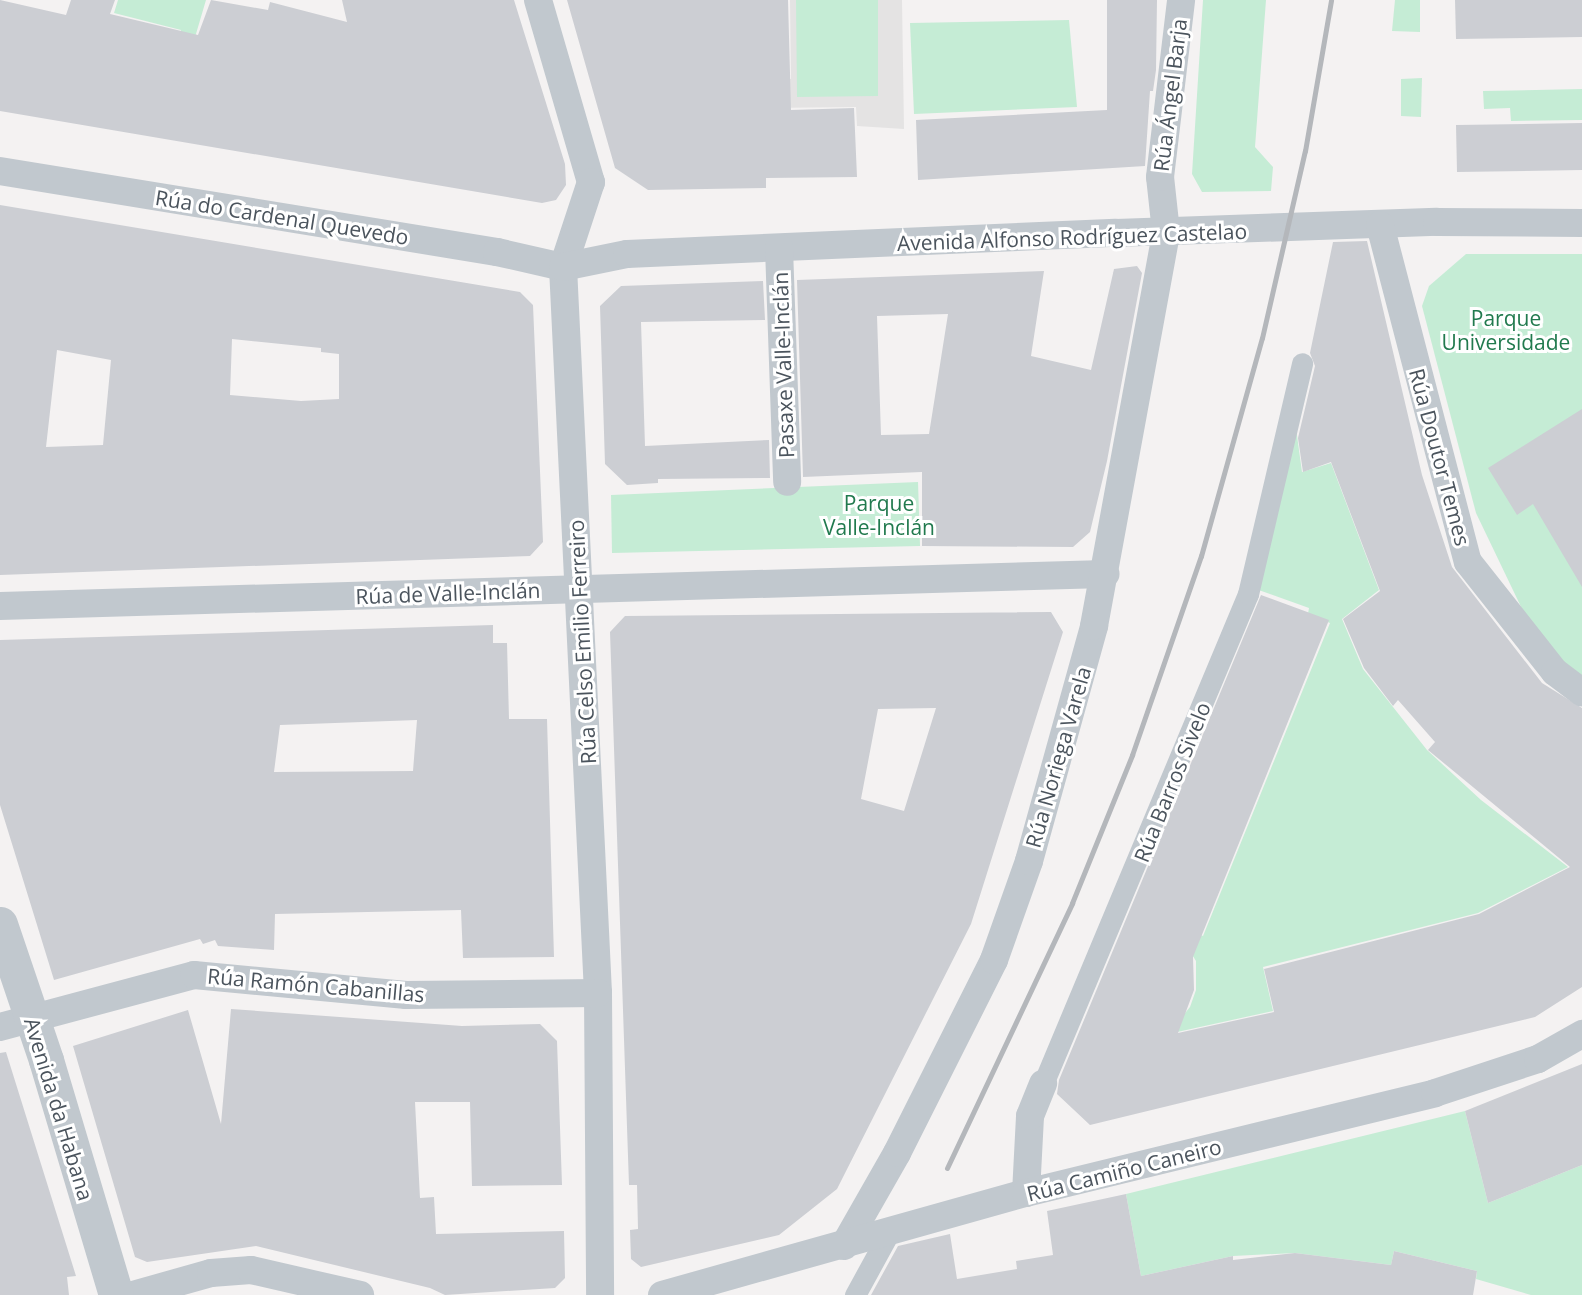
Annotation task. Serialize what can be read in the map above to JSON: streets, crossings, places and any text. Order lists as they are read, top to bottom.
{
  "streets": {
    "street": [
      "Rúa Ángel Barja",
      "Rúa do Cardenal Quevedo",
      "Avenida Alfonso Rodríguez Castelao",
      "Pasaxe Valle-Inclán",
      "Rúa Doutor Temes",
      "Rúa de Valle-Inclán",
      "Rúa Celso Emilio Ferreiro",
      "Rúa Noriega Varela",
      "Rúa Barros Sivelo",
      "Rúa Ramón Cabanillas",
      "Avenida da Habana",
      "Rúa Camiño Caneiro"
    ]
  },
  "crossings": [
    ["Rúa Ángel Barja", "Avenida Alfonso Rodríguez Castelao"],
    ["Rúa Ángel Barja", "Rúa Noriega Varela"],
    ["Rúa do Cardenal Quevedo", "Avenida Alfonso Rodríguez Castelao"],
    ["Rúa do Cardenal Quevedo", "Rúa Celso Emilio Ferreiro"],
    ["Avenida Alfonso Rodríguez Castelao", "Pasaxe Valle-Inclán"],
    ["Avenida Alfonso Rodríguez Castelao", "Rúa Doutor Temes"],
    ["Avenida Alfonso Rodríguez Castelao", "Rúa Celso Emilio Ferreiro"],
    ["Avenida Alfonso Rodríguez Castelao", "Rúa Noriega Varela"],
    ["Rúa de Valle-Inclán", "Rúa Celso Emilio Ferreiro"],
    ["Rúa de Valle-Inclán", "Rúa Noriega Varela"],
    ["Rúa Celso Emilio Ferreiro", "Rúa Ramón Cabanillas"],
    ["Rúa Noriega Varela", "Rúa Camiño Caneiro"],
    ["Rúa Barros Sivelo", "Rúa Camiño Caneiro"],
    ["Rúa Ramón Cabanillas", "Avenida da Habana"]
  ],
  "parks": ["Parque Universidade", "Parque Valle-Inclán"]
}
